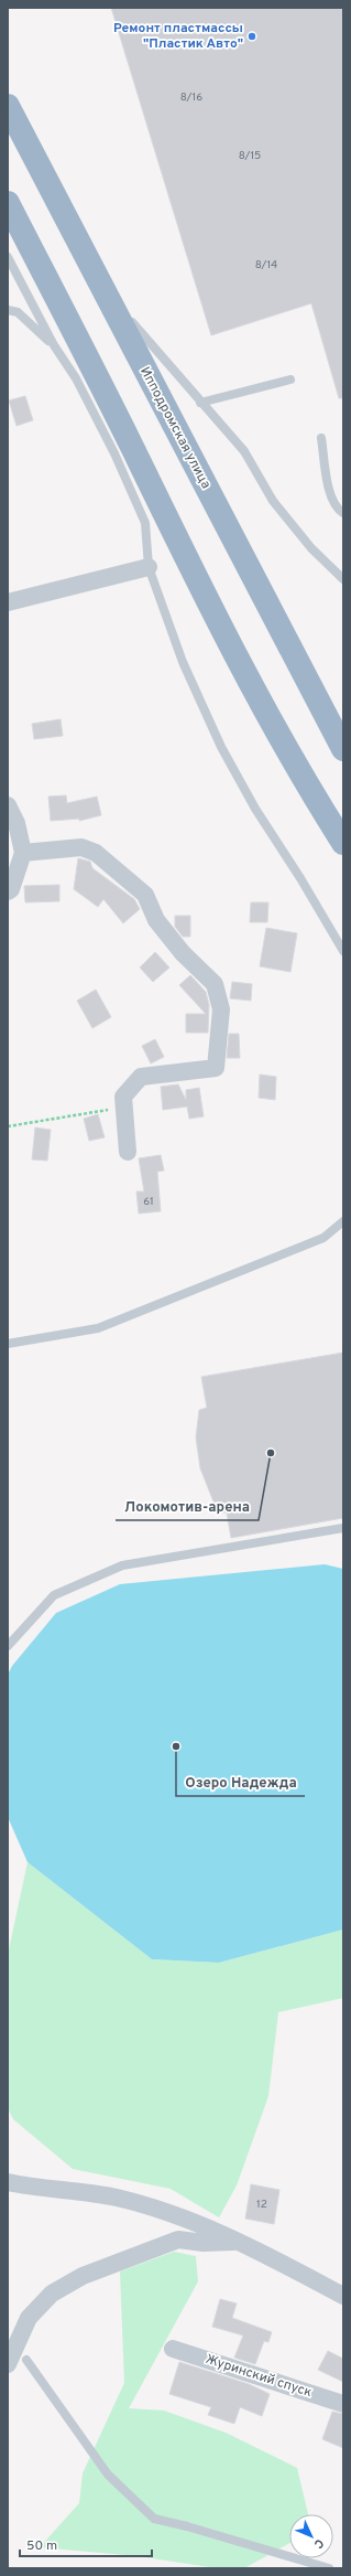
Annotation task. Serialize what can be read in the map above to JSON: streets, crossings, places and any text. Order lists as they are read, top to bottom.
{
  "streets": {
    "highway": ["Ипподромская улица"],
    "street": ["Журинский спуск"]
  },
  "places": ["Ремонт пластмассы \"Пластик Авто\"", "Локомотив-арена", "Озеро Надежда"],
  "house_numbers": [
    "8/16",
    "8/15",
    "8/14",
    "61",
    "12"
  ],
  "scale_bar": "50 m",
  "north": "bottom right"
}
